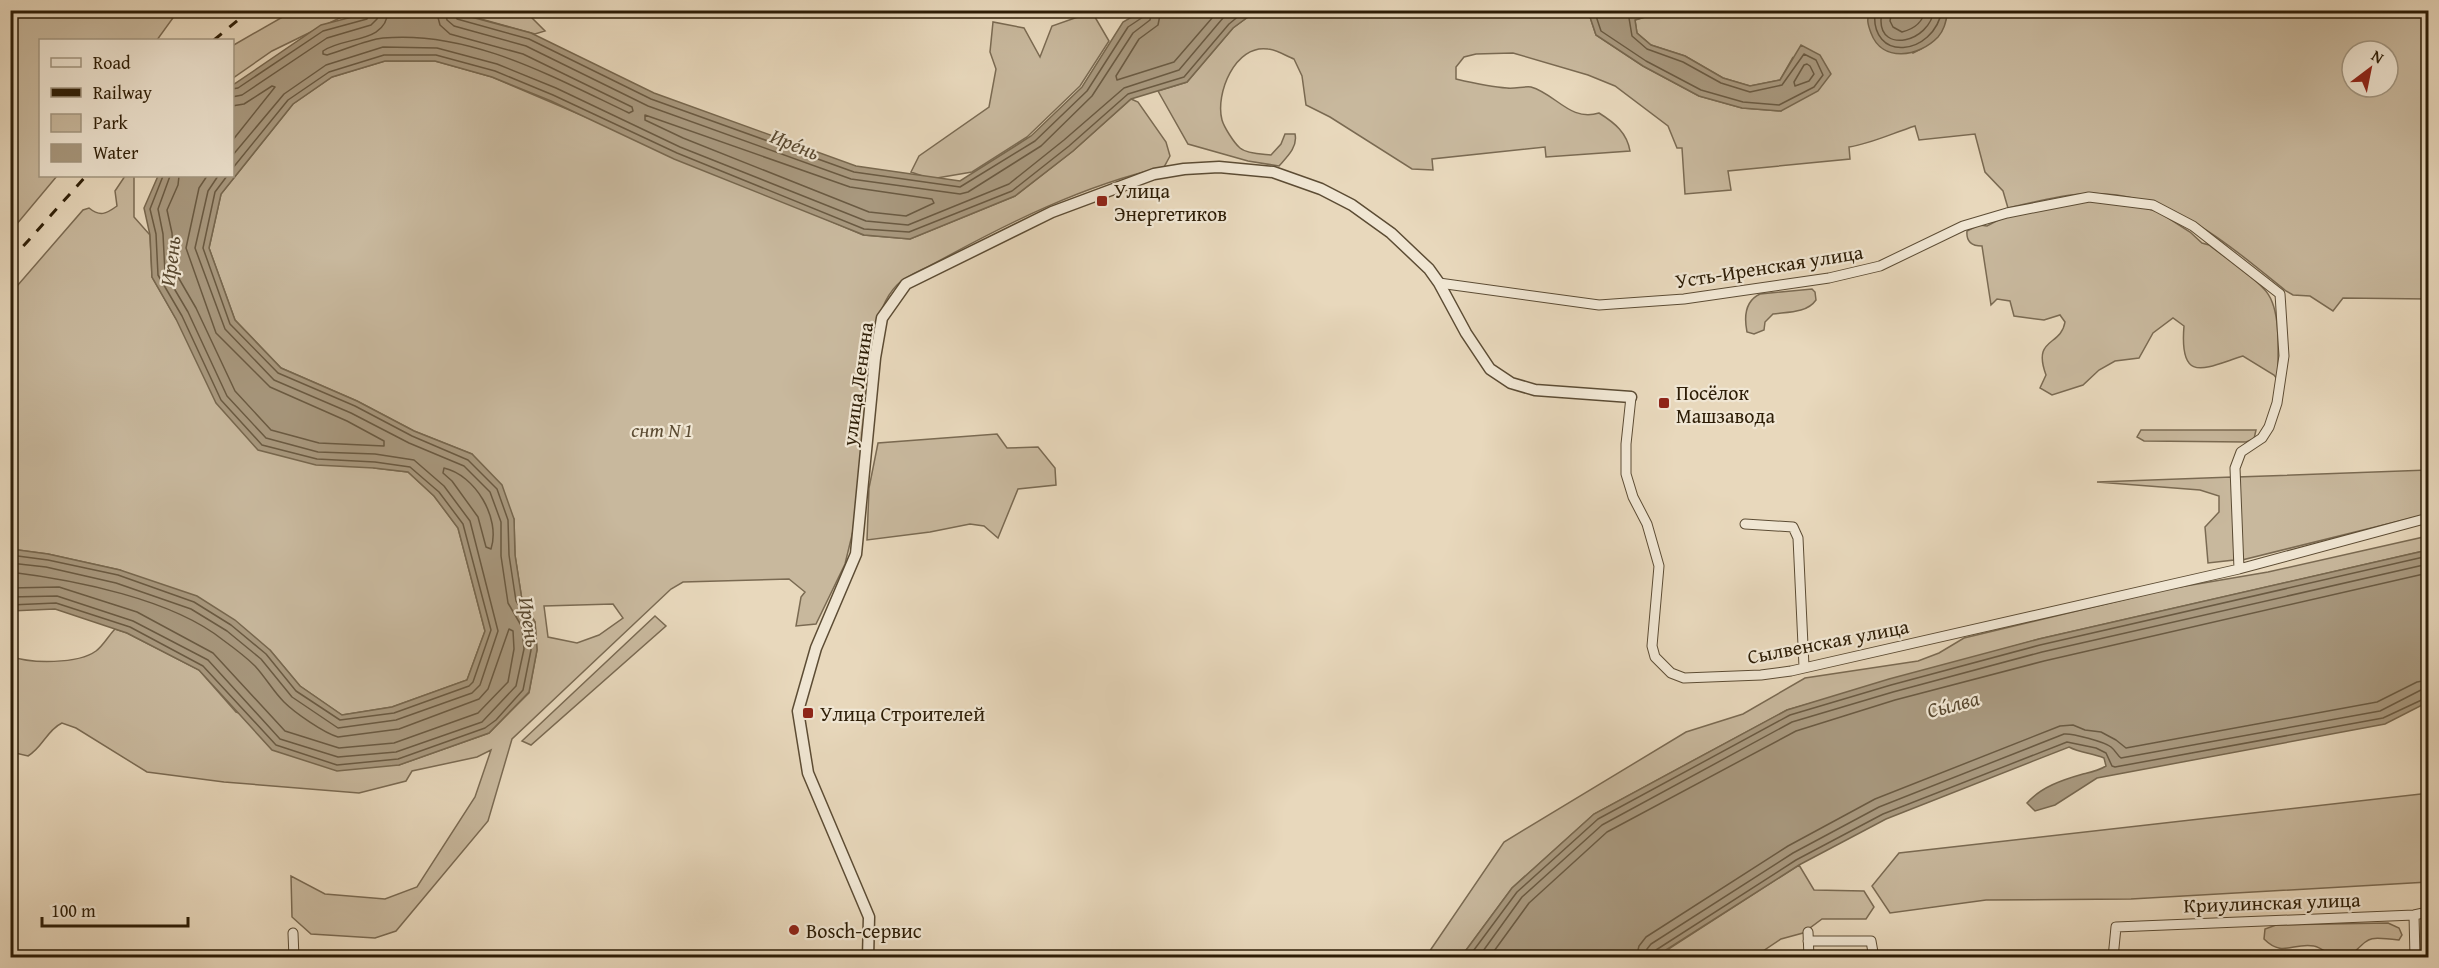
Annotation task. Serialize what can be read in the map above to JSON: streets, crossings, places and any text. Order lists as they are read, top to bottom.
{
  "streets": {
    "street": [
      "Усть-Иренская улица",
      "улица Ленина",
      "Сылвенская улица",
      "Криулинская улица"
    ]
  },
  "crossings": [
    ["Усть-Иренская улица", "улица Ленина"],
    ["Усть-Иренская улица", "Сылвенская улица"]
  ],
  "water": ["Ире́нь", "Ирень", "Сы́лва"],
  "parks": ["снт N 1"],
  "places": {
    "transit": ["Улица Энергетиков", "Посёлок Машзавода", "Улица Строителей"],
    "other": ["Bosch-сервис"]
  },
  "legend": [
    "Road",
    "Railway",
    "Park",
    "Water"
  ],
  "scale_bar": "100 m",
  "north": "top right"
}
